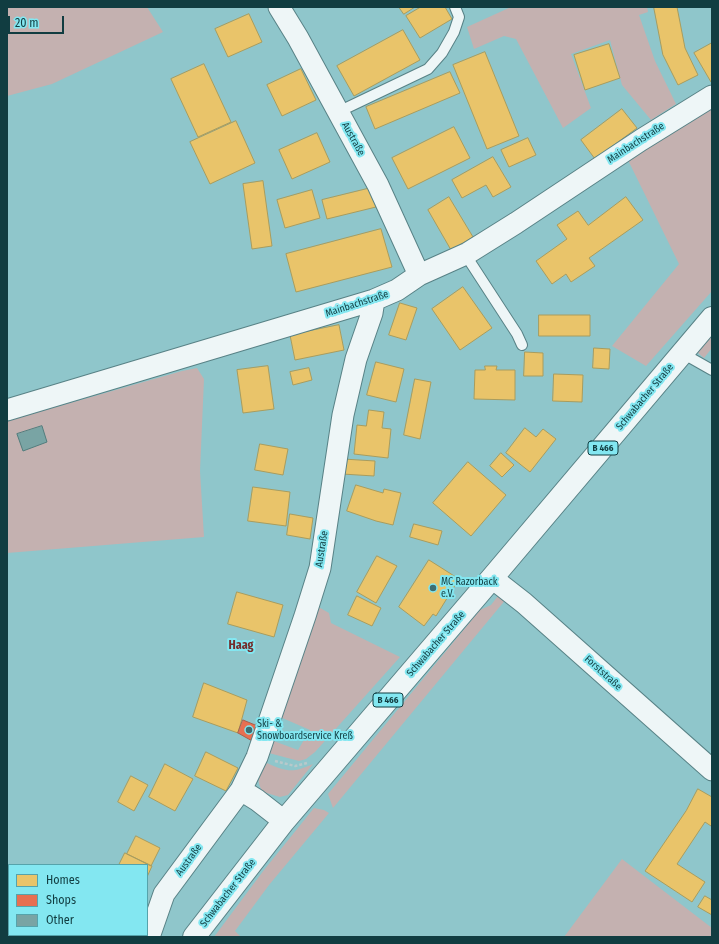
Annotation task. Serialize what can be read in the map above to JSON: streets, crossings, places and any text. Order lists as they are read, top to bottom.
{
  "streets": {
    "main road": ["Schwabacher Straße", "B 466"],
    "street": ["Austraße", "Mainbachstraße", "Forststraße"]
  },
  "crossings": [
    ["Austraße", "Mainbachstraße"],
    ["Schwabacher Straße", "Forststraße"]
  ],
  "districts": ["Haag"],
  "places": ["MC Razorback e.V.", "Ski- & Snowboardservice Kreß"],
  "legend": ["Homes", "Shops", "Other"],
  "scale_bar": "20 m"
}
